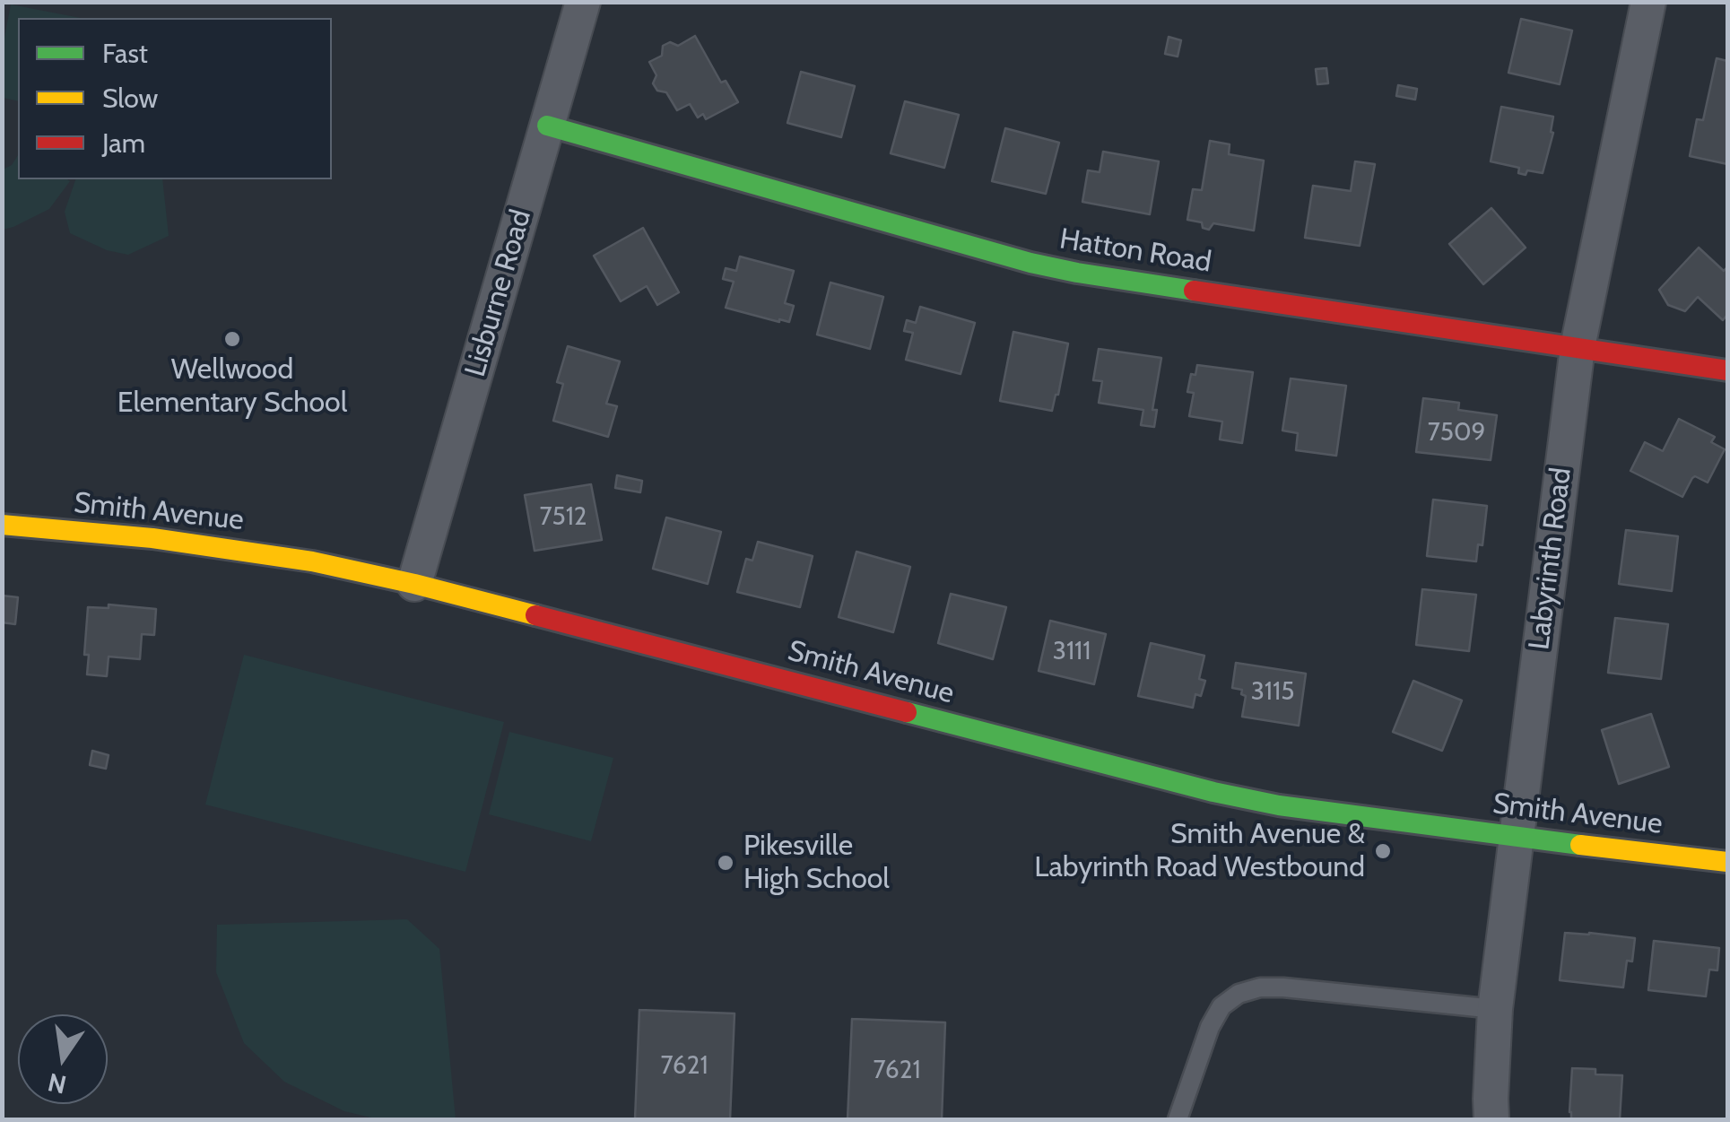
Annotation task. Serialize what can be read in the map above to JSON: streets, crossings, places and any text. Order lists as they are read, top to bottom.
{
  "streets": {
    "main road": ["Hatton Road", "Smith Avenue"],
    "street": ["Lisburne Road", "Labyrinth Road"]
  },
  "crossings": [
    ["Hatton Road", "Lisburne Road"],
    ["Hatton Road", "Labyrinth Road"],
    ["Lisburne Road", "Smith Avenue"],
    ["Smith Avenue", "Labyrinth Road"]
  ],
  "places": ["Wellwood Elementary School", "Smith Avenue & Labyrinth Road Westbound", "Pikesville High School"],
  "house_numbers": [
    "7509",
    "7512",
    "3111",
    "3115",
    "7621",
    "7621"
  ],
  "legend": ["Fast", "Slow", "Jam"],
  "north": "bottom"
}
